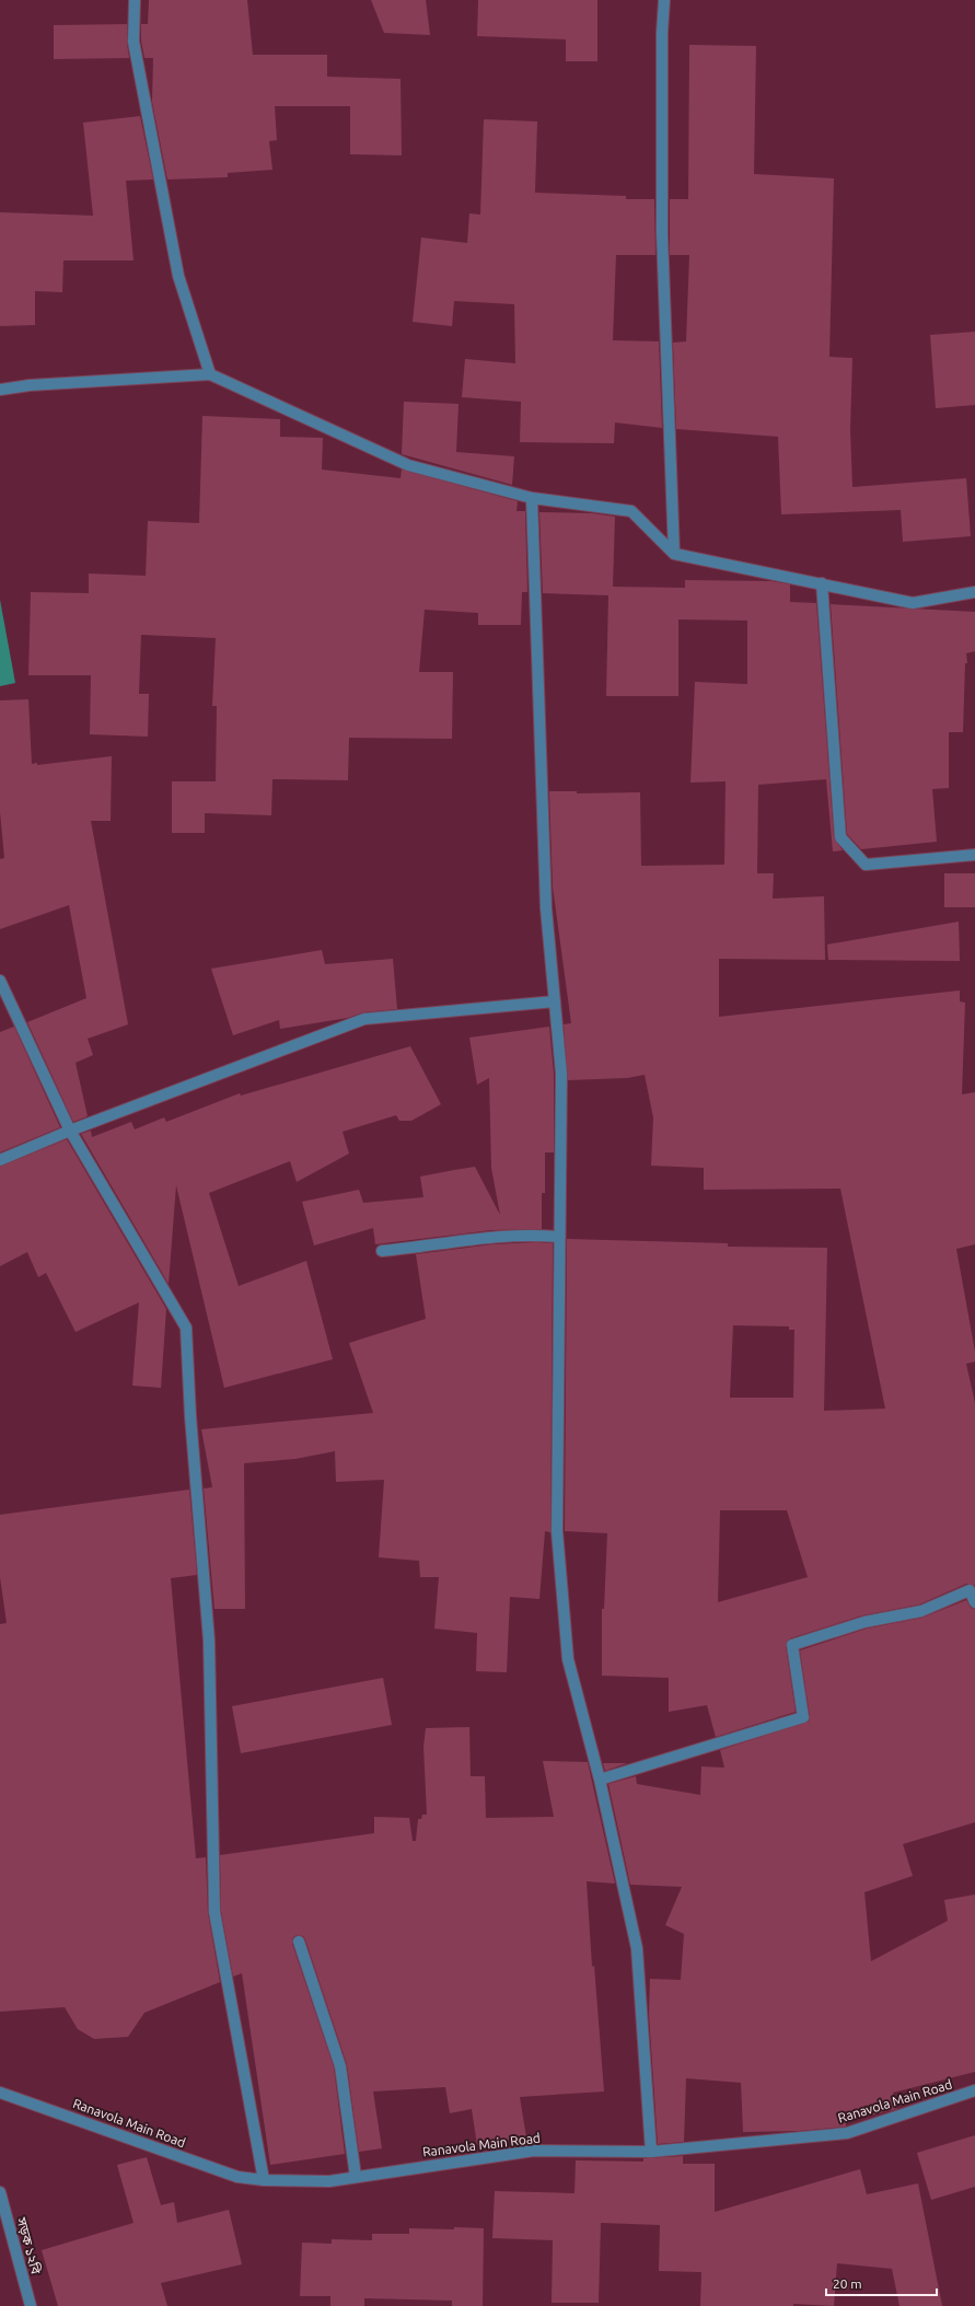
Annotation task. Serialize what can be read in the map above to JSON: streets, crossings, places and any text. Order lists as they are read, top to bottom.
{
  "streets": {
    "street": ["Ranavola Main Road", "সড়ক ১২বি"]
  },
  "scale_bar": "20 m"
}
